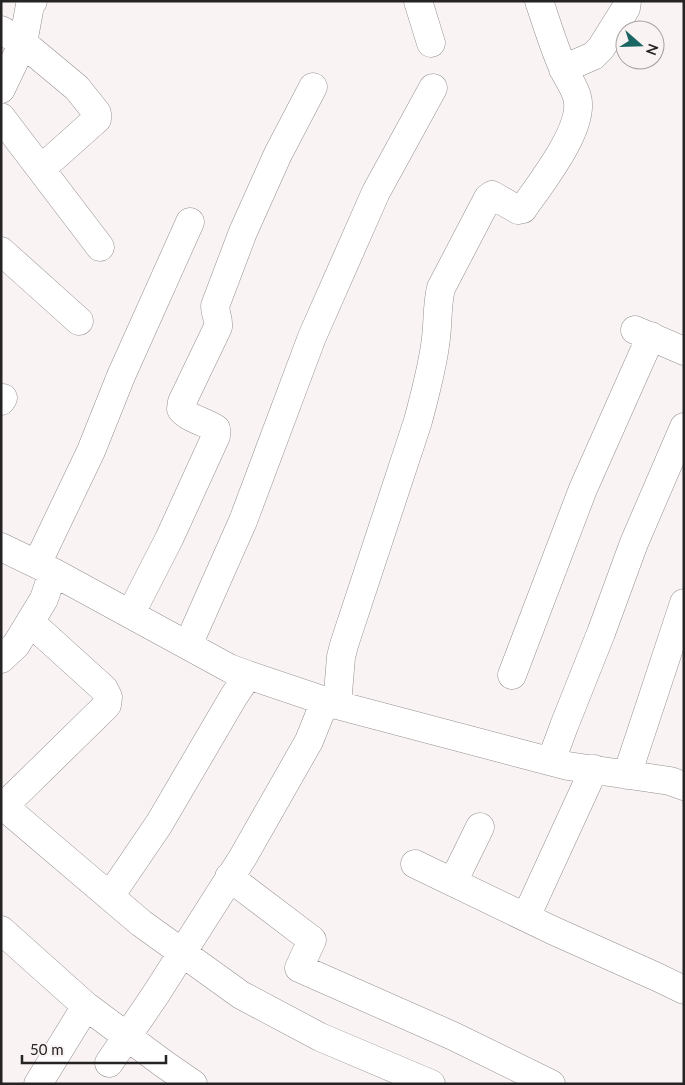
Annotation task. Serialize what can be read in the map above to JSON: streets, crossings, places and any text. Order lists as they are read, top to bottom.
{
  "scale_bar": "50 m",
  "north": "right"
}
